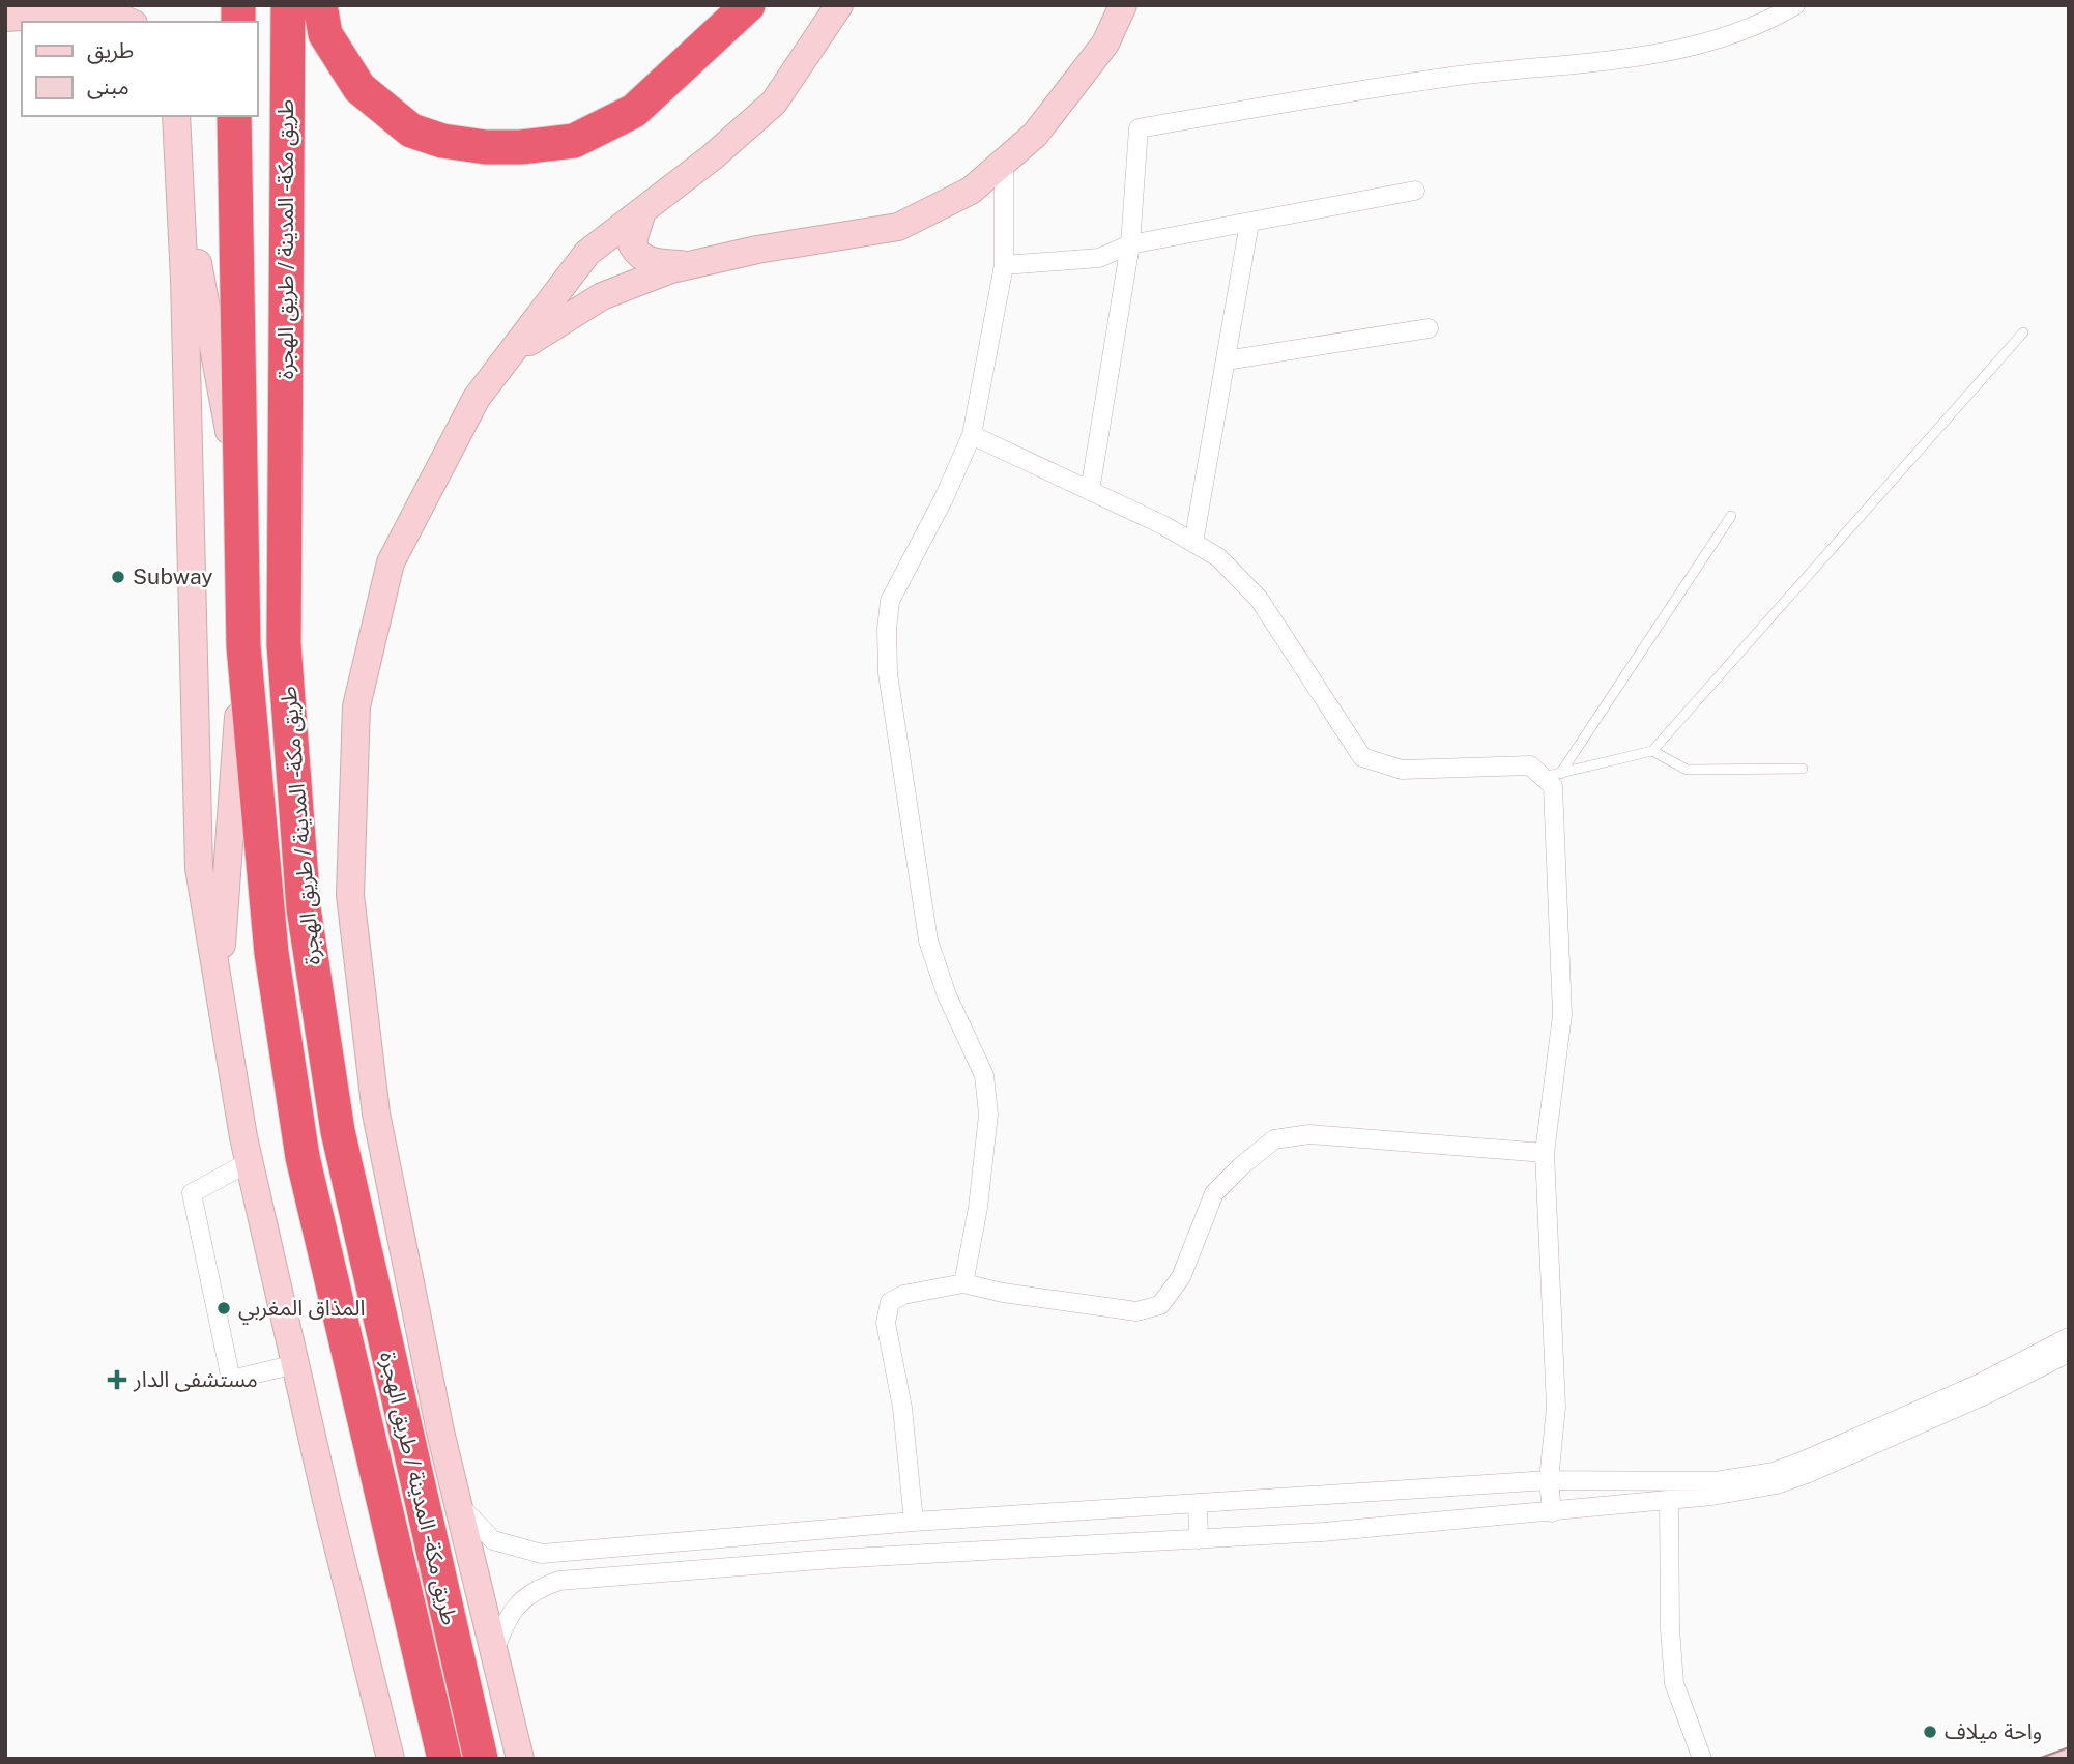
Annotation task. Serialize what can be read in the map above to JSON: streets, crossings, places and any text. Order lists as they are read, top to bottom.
{
  "streets": {
    "highway": ["طريق مكة - المدينة / طريق الهجرة"]
  },
  "places": {
    "other": ["Subway", "المذاق المغربي", "واحة ميلاف"],
    "health": ["مستشفى الدار"]
  },
  "legend": ["طريق", "مبنى"]
}
